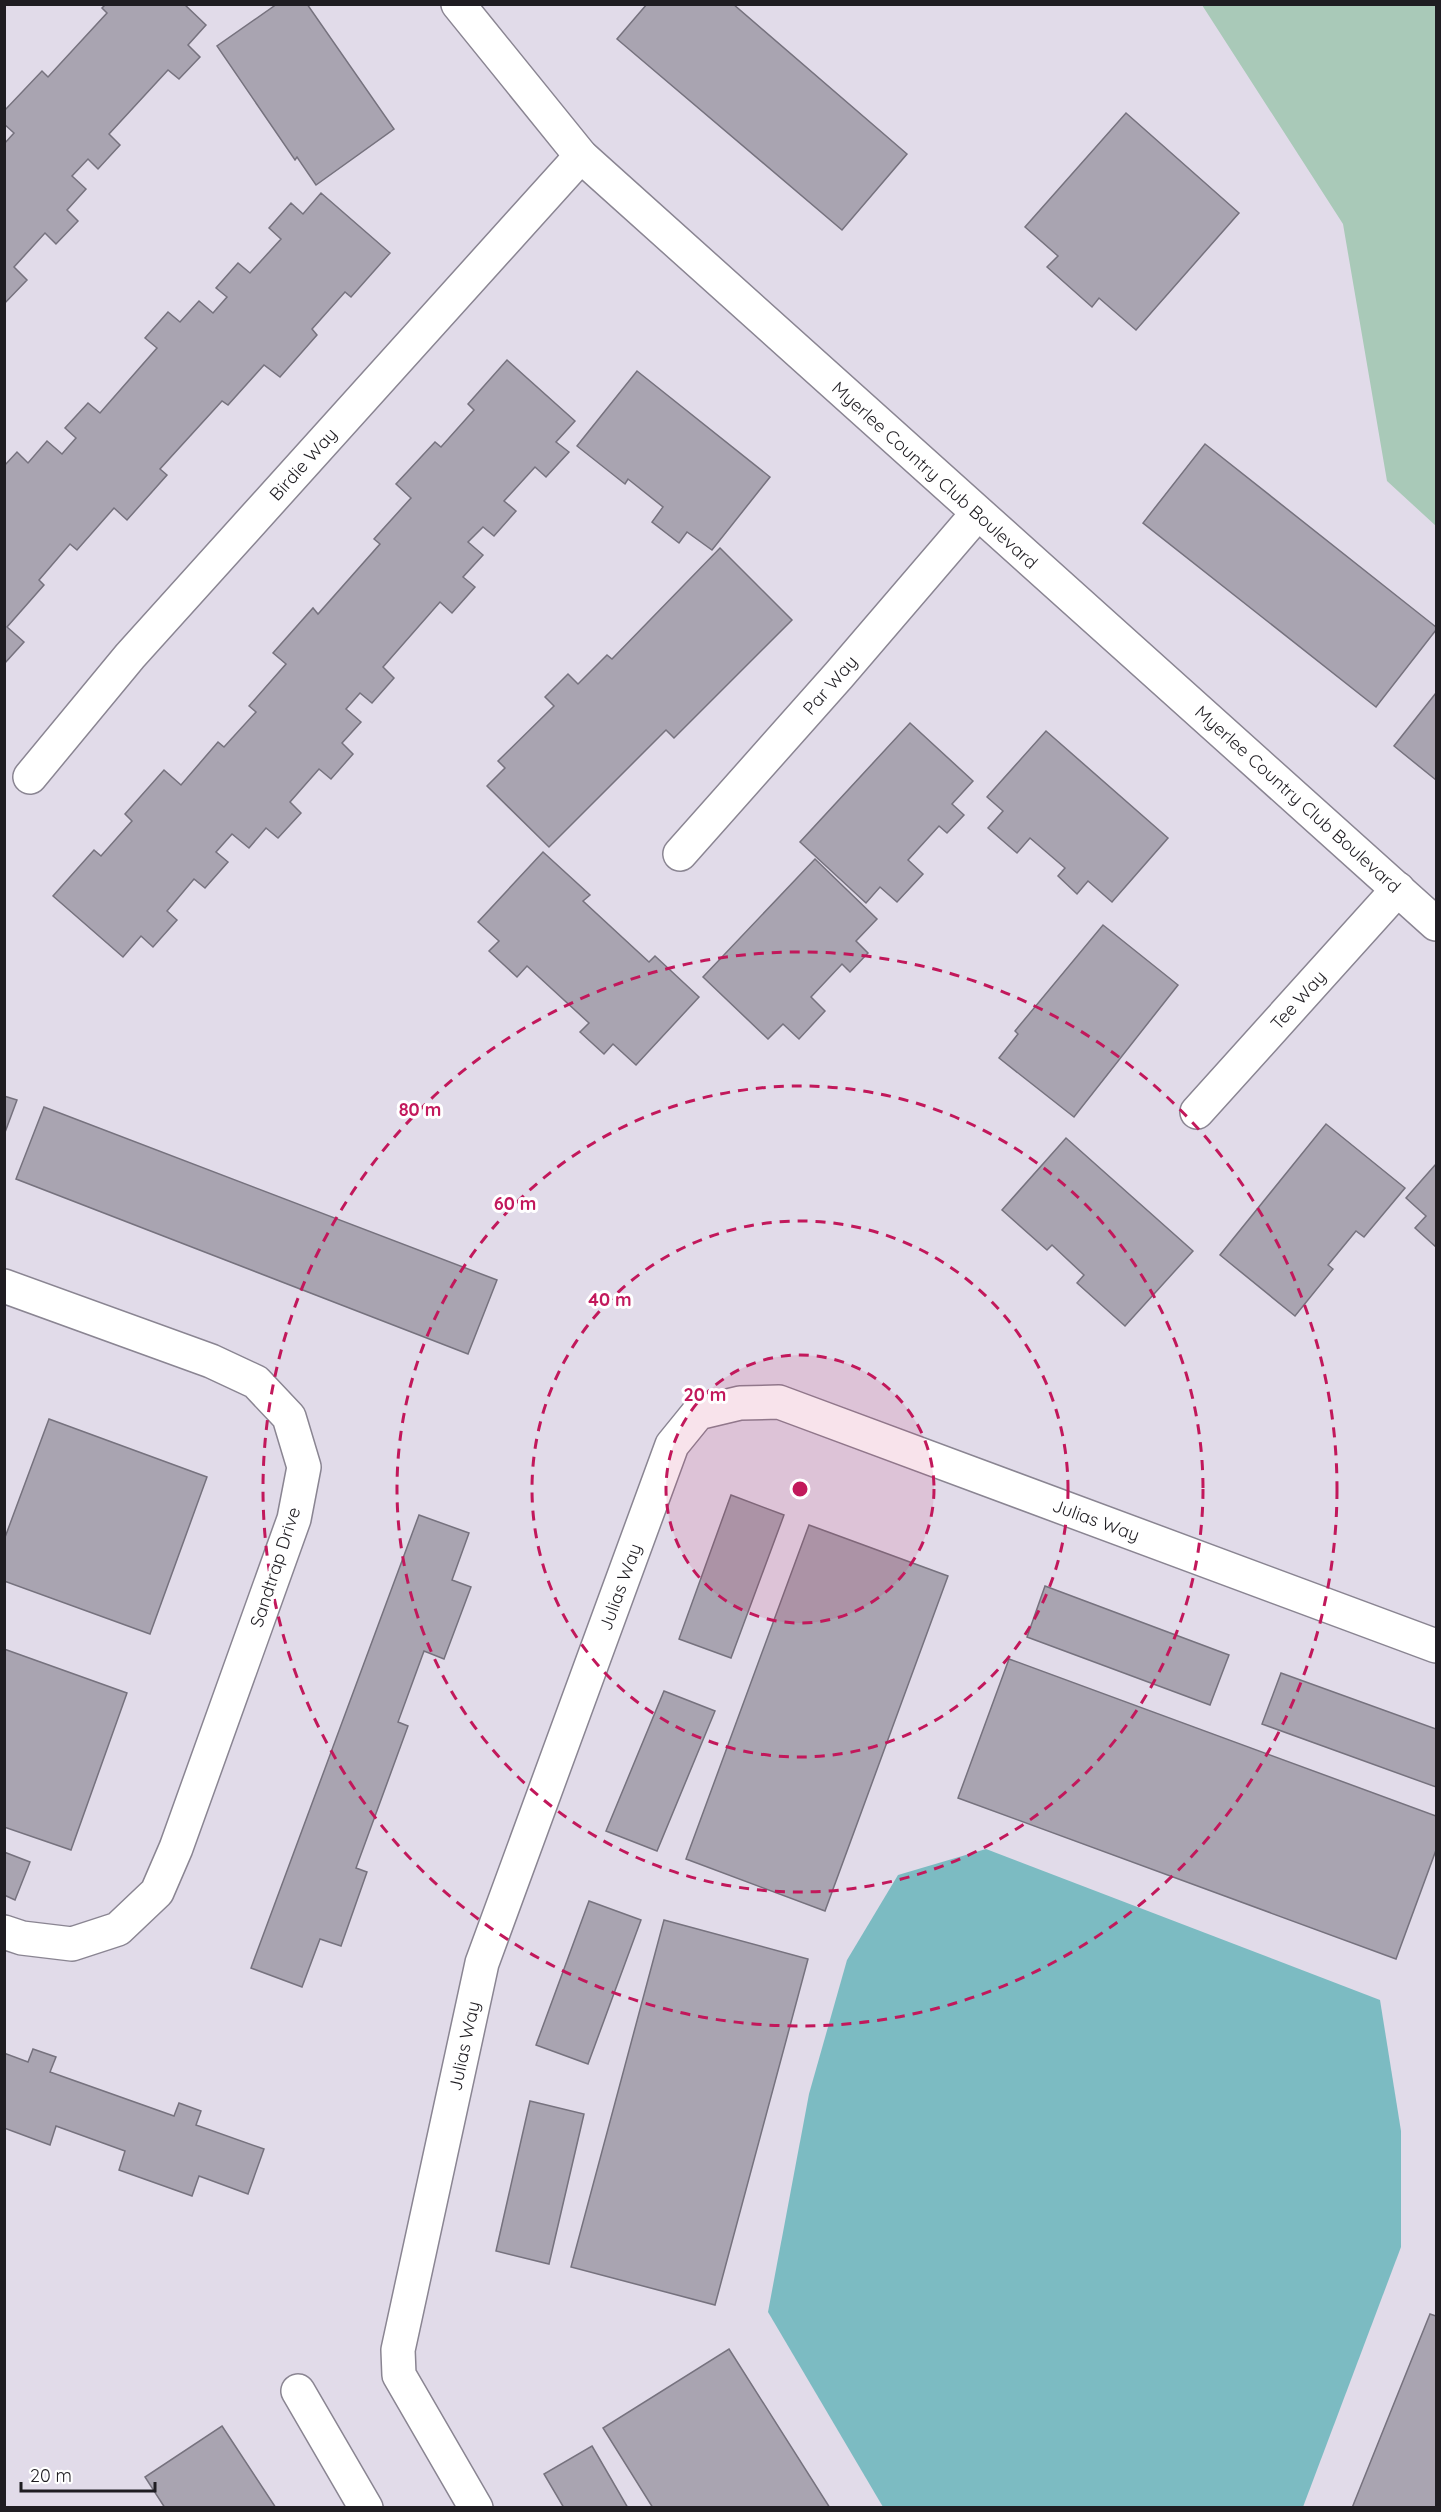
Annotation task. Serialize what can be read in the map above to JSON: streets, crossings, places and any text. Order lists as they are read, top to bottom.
{
  "streets": {
    "street": [
      "Birdie Way",
      "Myerlee Country Club Boulevard",
      "Par Way",
      "Tee Way",
      "Julias Way",
      "Sandtrap Drive"
    ]
  },
  "crossings": [
    ["Birdie Way", "Myerlee Country Club Boulevard"],
    ["Myerlee Country Club Boulevard", "Par Way"],
    ["Myerlee Country Club Boulevard", "Tee Way"]
  ],
  "scale_bar": "20 m",
  "rings": [
    "80 m",
    "60 m",
    "40 m",
    "20 m"
  ]
}
